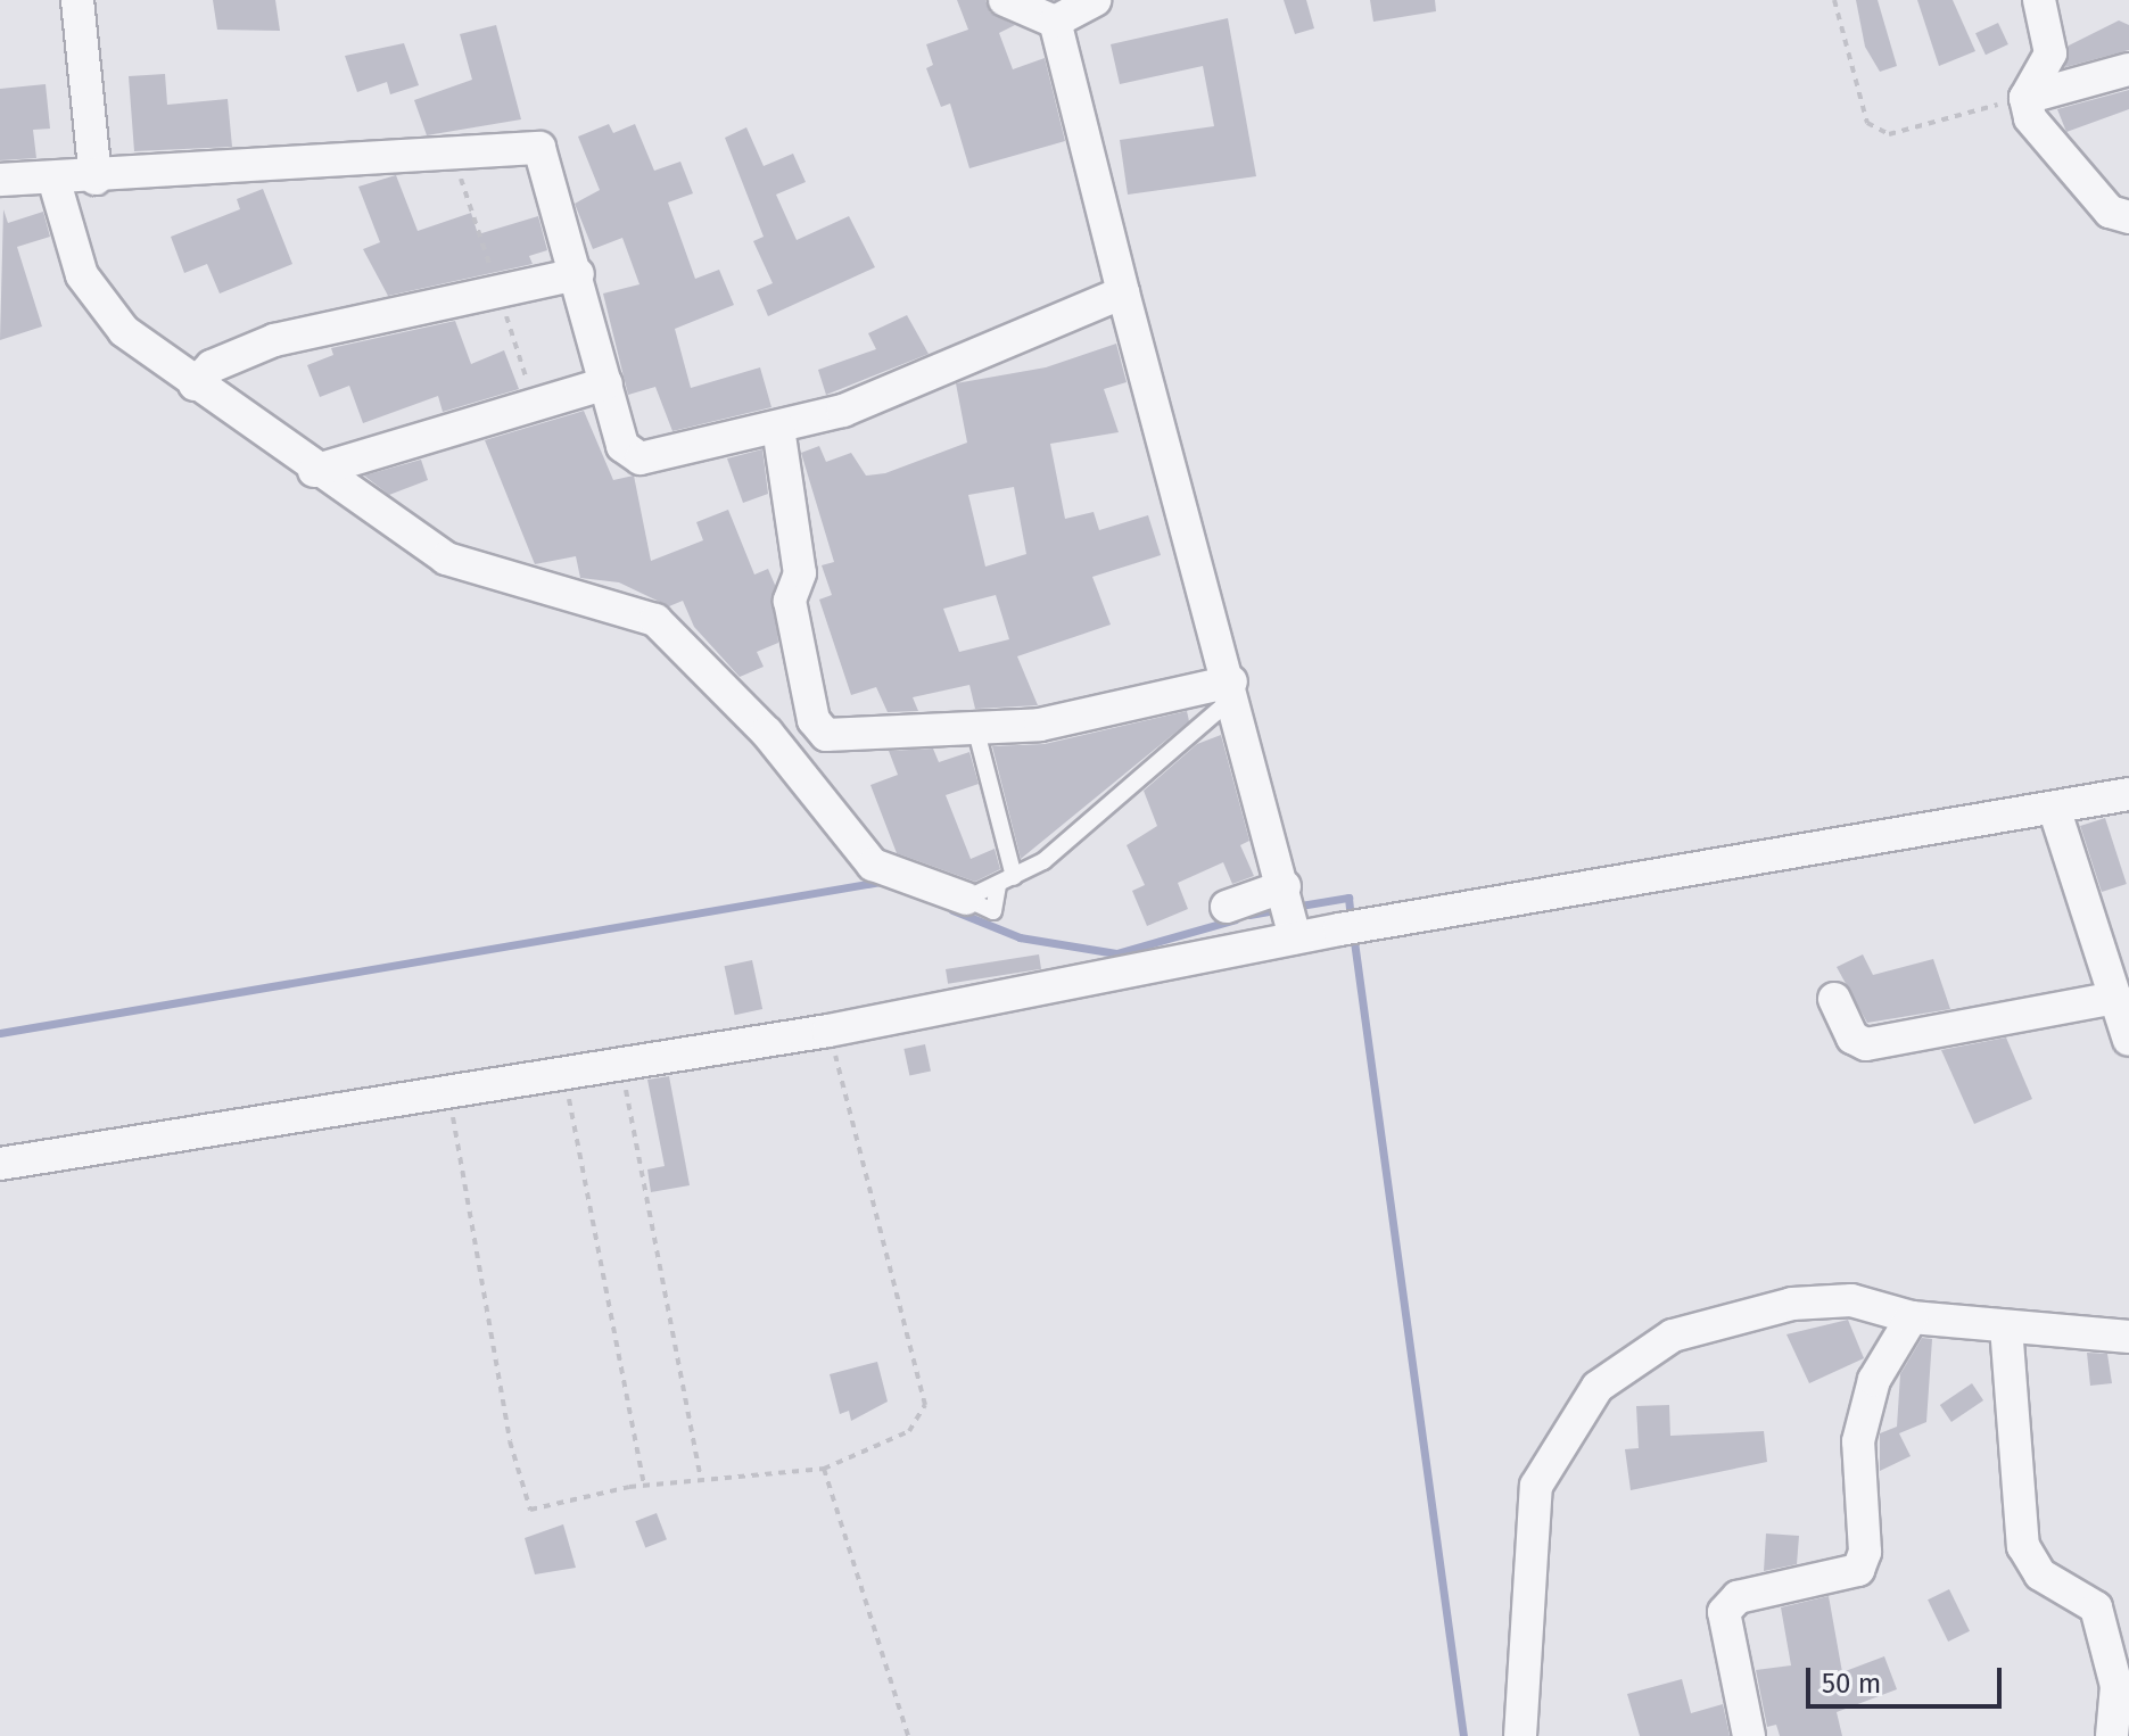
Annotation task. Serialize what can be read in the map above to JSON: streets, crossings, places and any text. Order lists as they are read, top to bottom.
{
  "scale_bar": "50 m"
}
